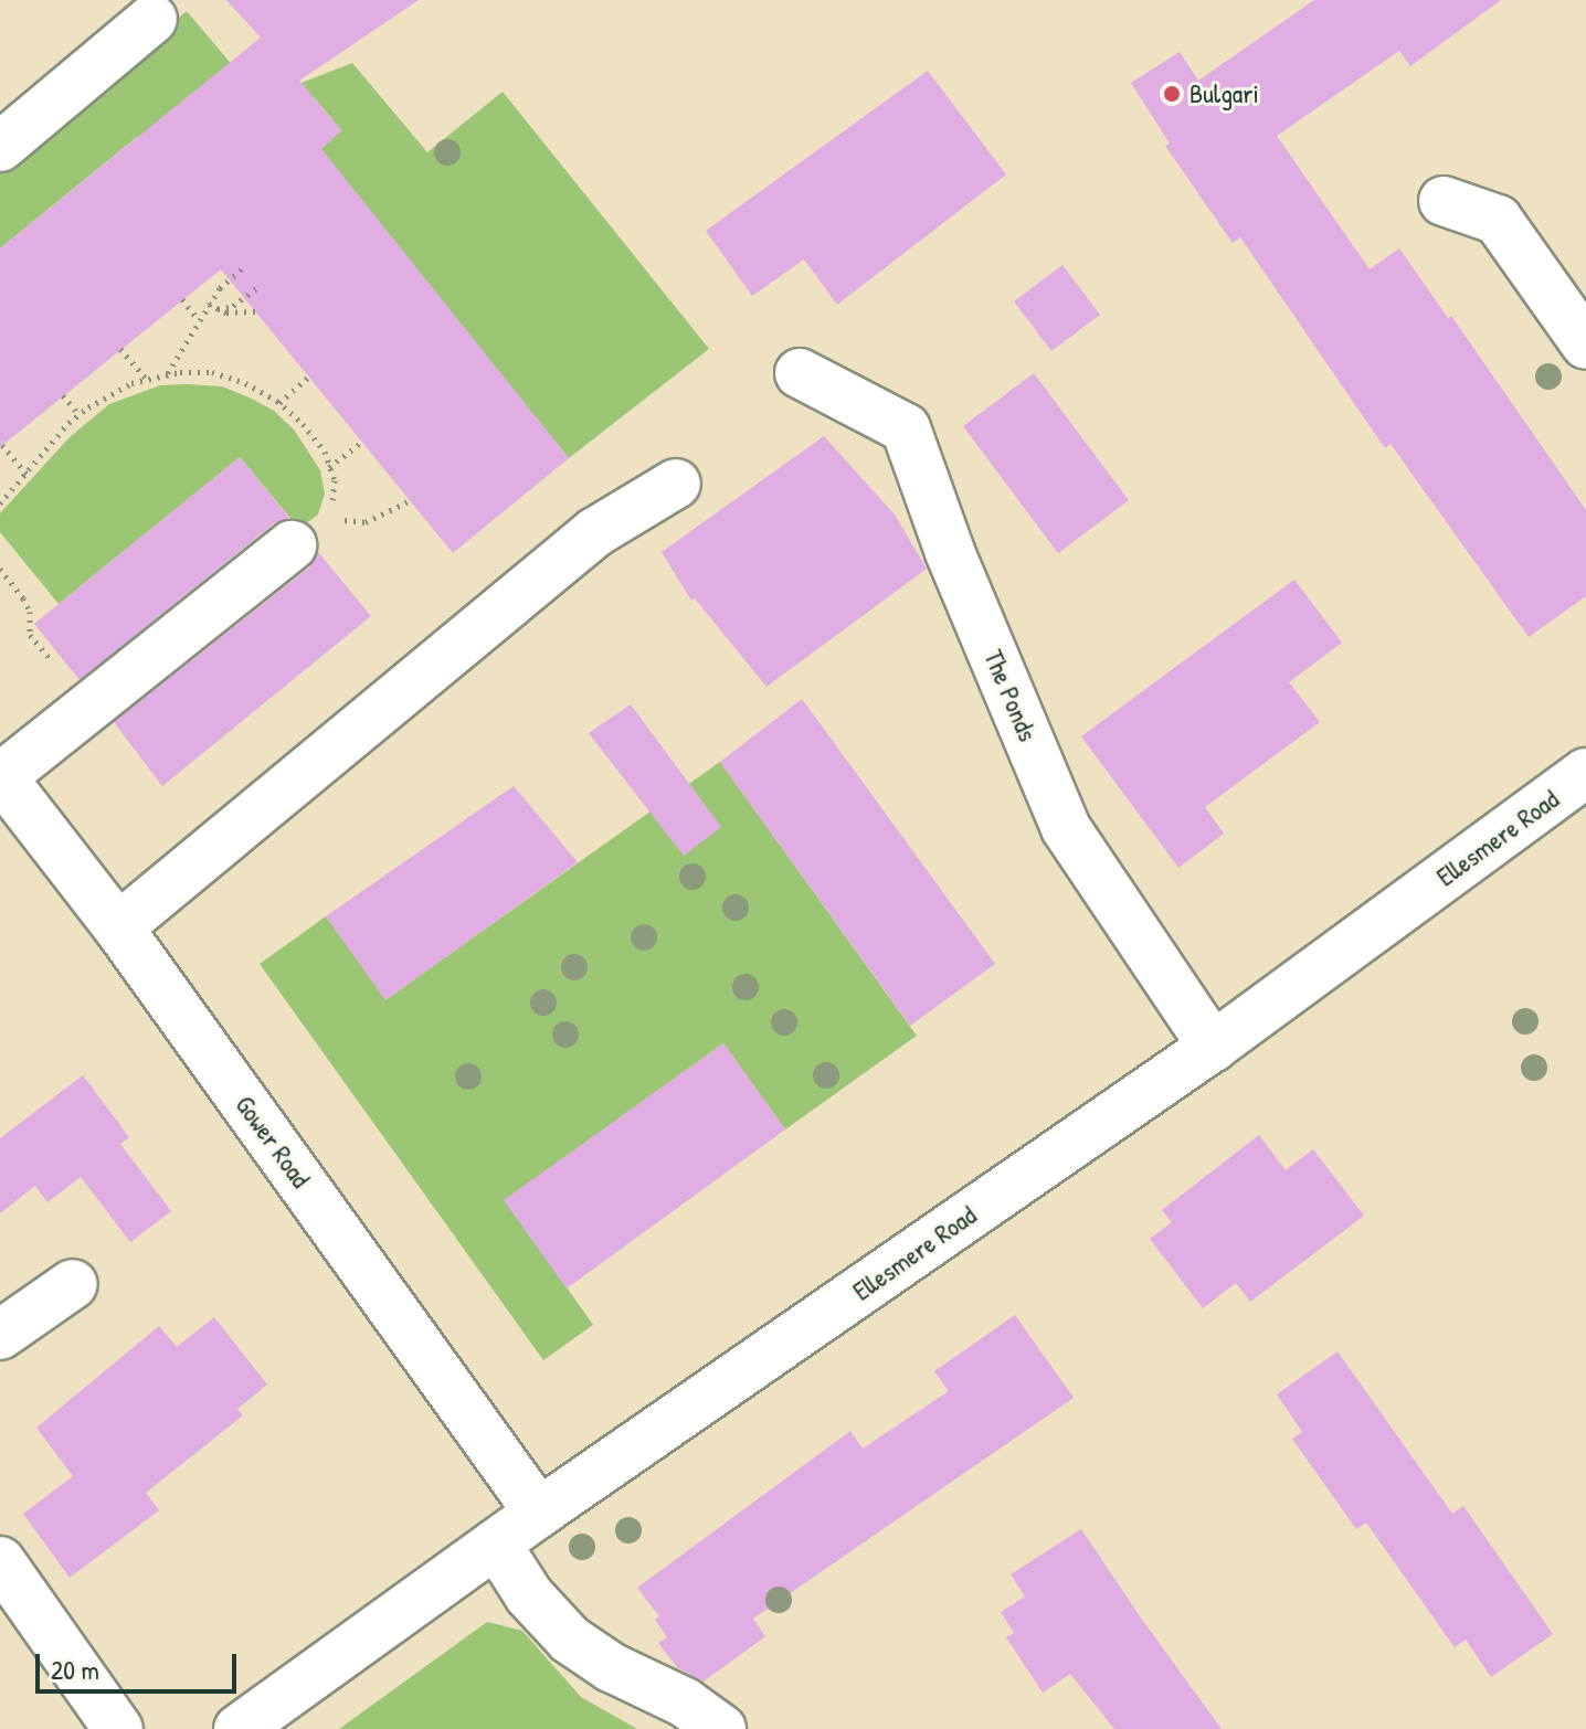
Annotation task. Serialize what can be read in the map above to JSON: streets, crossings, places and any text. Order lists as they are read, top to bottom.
{
  "streets": {
    "street": ["The Ponds", "Ellesmere Road", "Gower Road"]
  },
  "crossings": [
    ["The Ponds", "Ellesmere Road"],
    ["Ellesmere Road", "Gower Road"]
  ],
  "places": ["Bulgari"],
  "scale_bar": "20 m"
}
